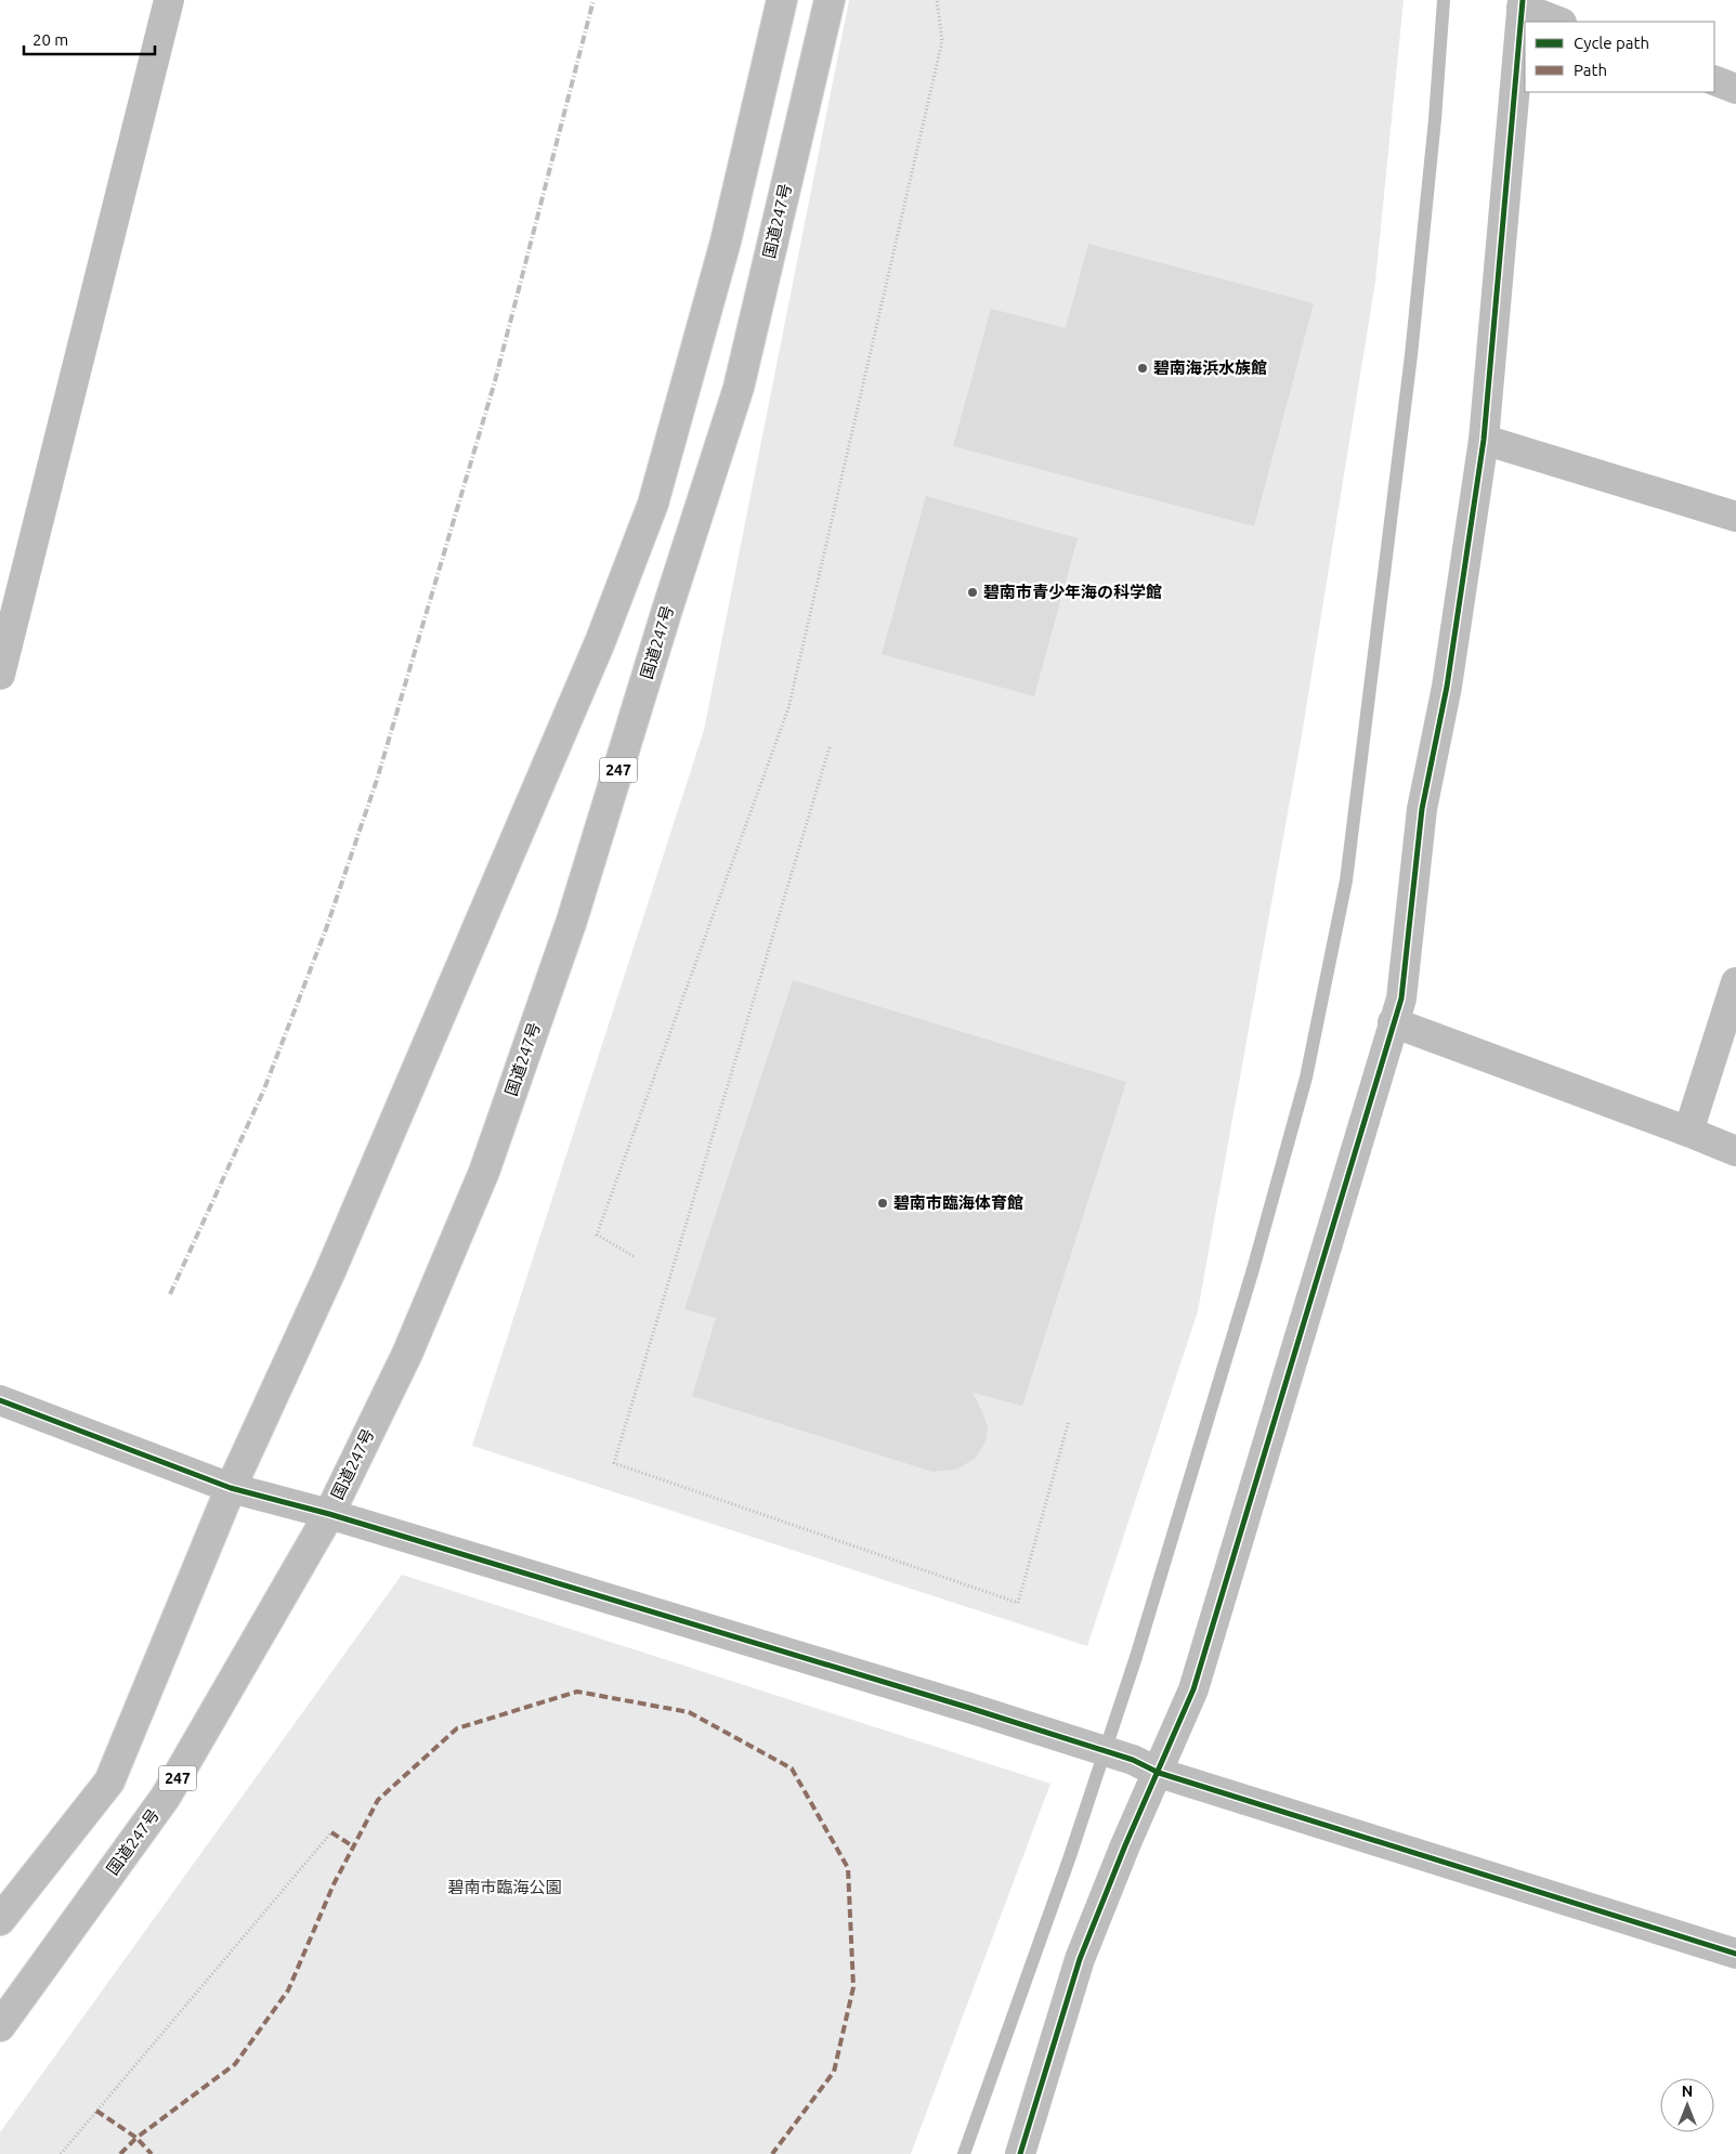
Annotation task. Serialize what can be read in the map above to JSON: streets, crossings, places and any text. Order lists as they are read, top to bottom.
{
  "streets": {
    "main road": ["国道247号", "247"]
  },
  "parks": ["碧南市臨海公園"],
  "places": ["碧南海浜水族館", "碧南市青少年海の科学館", "碧南市臨海体育館"],
  "legend": ["Cycle path", "Path"],
  "scale_bar": "20 m",
  "north": "top"
}
